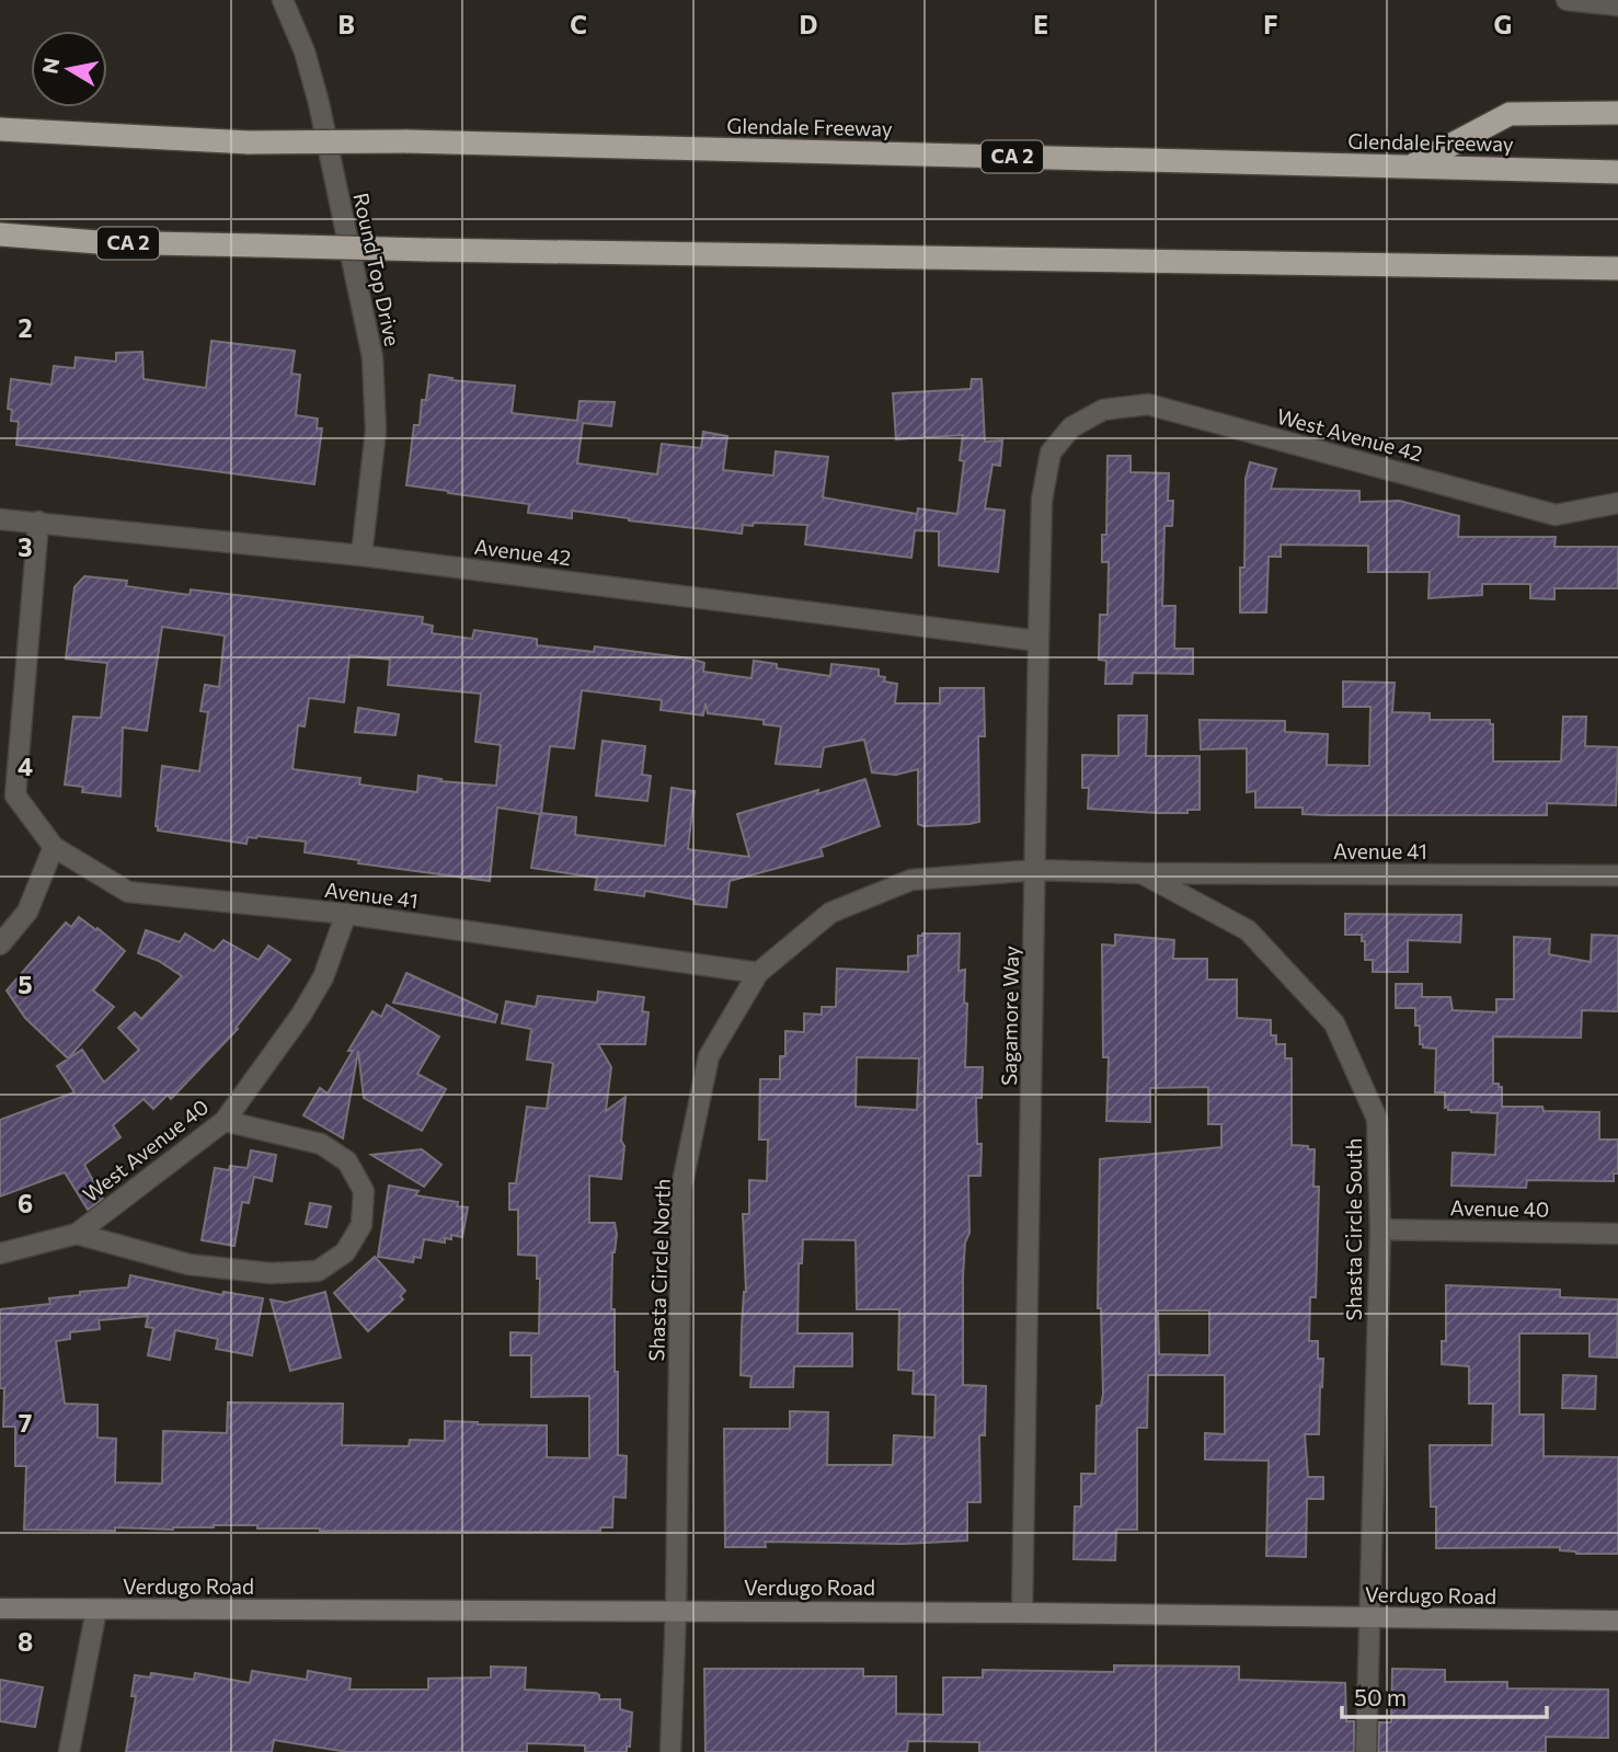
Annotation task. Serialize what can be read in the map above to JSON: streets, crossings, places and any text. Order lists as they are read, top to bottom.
{
  "streets": {
    "highway": ["Glendale Freeway", "CA 2"],
    "main road": ["Verdugo Road"],
    "street": [
      "Round Top Drive",
      "West Avenue 42",
      "Avenue 42",
      "Avenue 41",
      "Sagamore Way",
      "West Avenue 40",
      "Avenue 40",
      "Shasta Circle South",
      "Shasta Circle North"
    ]
  },
  "crossings": [
    ["Round Top Drive", "Avenue 42"],
    ["West Avenue 42", "Sagamore Way"],
    ["Avenue 42", "Sagamore Way"],
    ["Avenue 41", "West Avenue 40"],
    ["Avenue 41", "Shasta Circle South"],
    ["Avenue 41", "Shasta Circle North"],
    ["Sagamore Way", "Shasta Circle South"],
    ["Sagamore Way", "Shasta Circle North"],
    ["Sagamore Way", "Verdugo Road"],
    ["Avenue 40", "Shasta Circle South"],
    ["Shasta Circle South", "Shasta Circle North"],
    ["Shasta Circle South", "Verdugo Road"],
    ["Shasta Circle North", "Verdugo Road"]
  ],
  "scale_bar": "50 m",
  "north": "left",
  "grid": {
    "columns": [
      "B",
      "C",
      "D",
      "E",
      "F",
      "G"
    ],
    "rows": [
      "2",
      "3",
      "4",
      "5",
      "6",
      "7",
      "8"
    ]
  }
}
